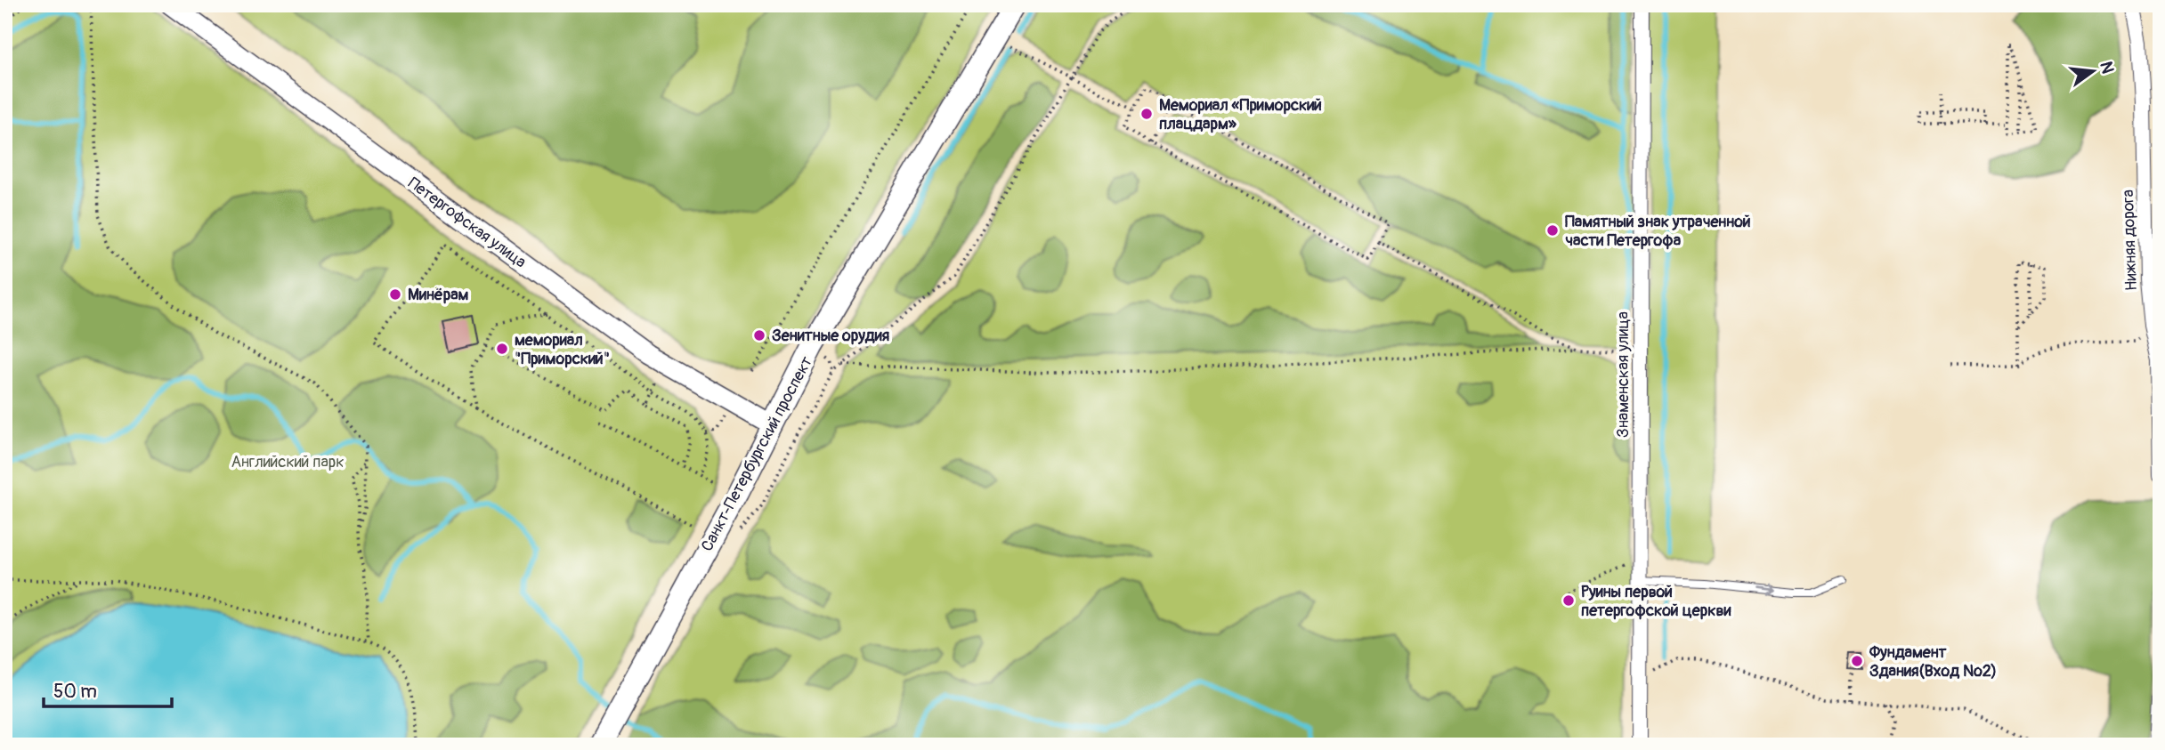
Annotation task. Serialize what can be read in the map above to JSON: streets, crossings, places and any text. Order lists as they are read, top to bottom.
{
  "streets": {
    "main road": ["Петергофская улица", "Санкт-Петербургский проспект"],
    "street": ["Нижняя дорога", "Знаменская улица"]
  },
  "crossings": [
    ["Петергофская улица", "Санкт-Петербургский проспект"]
  ],
  "parks": ["Английский парк"],
  "places": [
    "Мемориал «Приморский плацдарм»",
    "Памятный знак утраченной части Петергофа",
    "Минёрам",
    "Зенитные орудия",
    "мемориал \"Приморский\"",
    "Руины первой петергофской церкви",
    "Фундамент Здания(Вход №2)"
  ],
  "scale_bar": "50 m",
  "north": "right"
}
